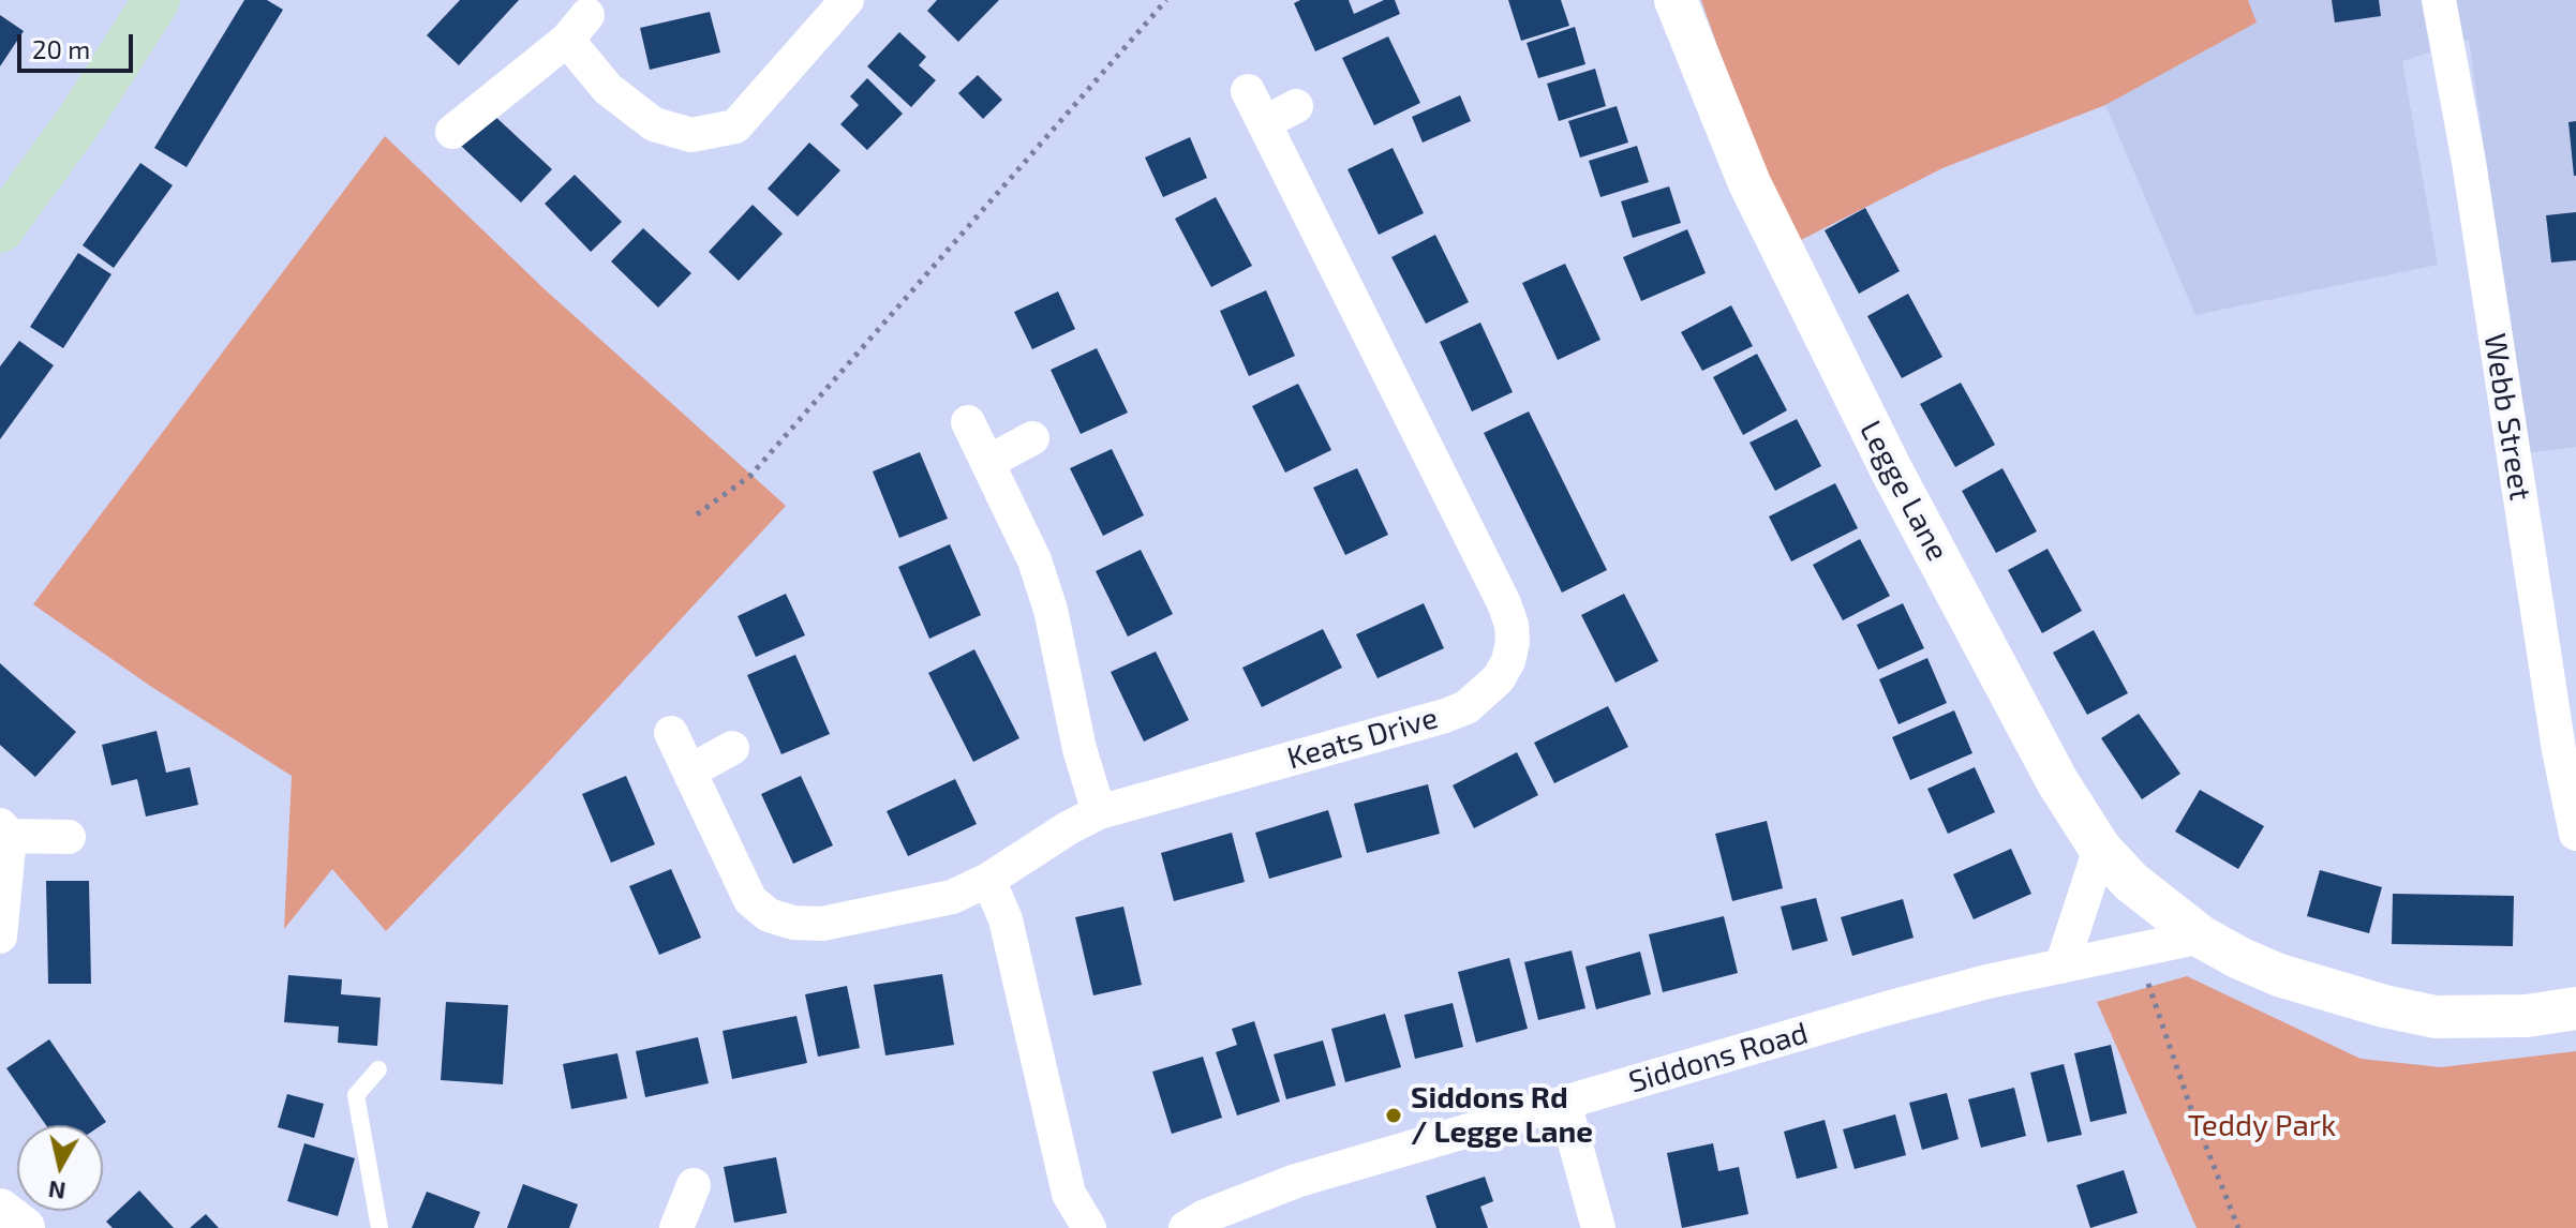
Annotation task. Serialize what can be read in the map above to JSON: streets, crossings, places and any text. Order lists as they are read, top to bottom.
{
  "streets": {
    "street": [
      "Webb Street",
      "Legge Lane",
      "Keats Drive",
      "Siddons Road"
    ]
  },
  "crossings": [
    ["Legge Lane", "Siddons Road"]
  ],
  "parks": ["Teddy Park"],
  "places": ["Siddons Rd / Legge Lane"],
  "scale_bar": "20 m",
  "north": "bottom"
}
